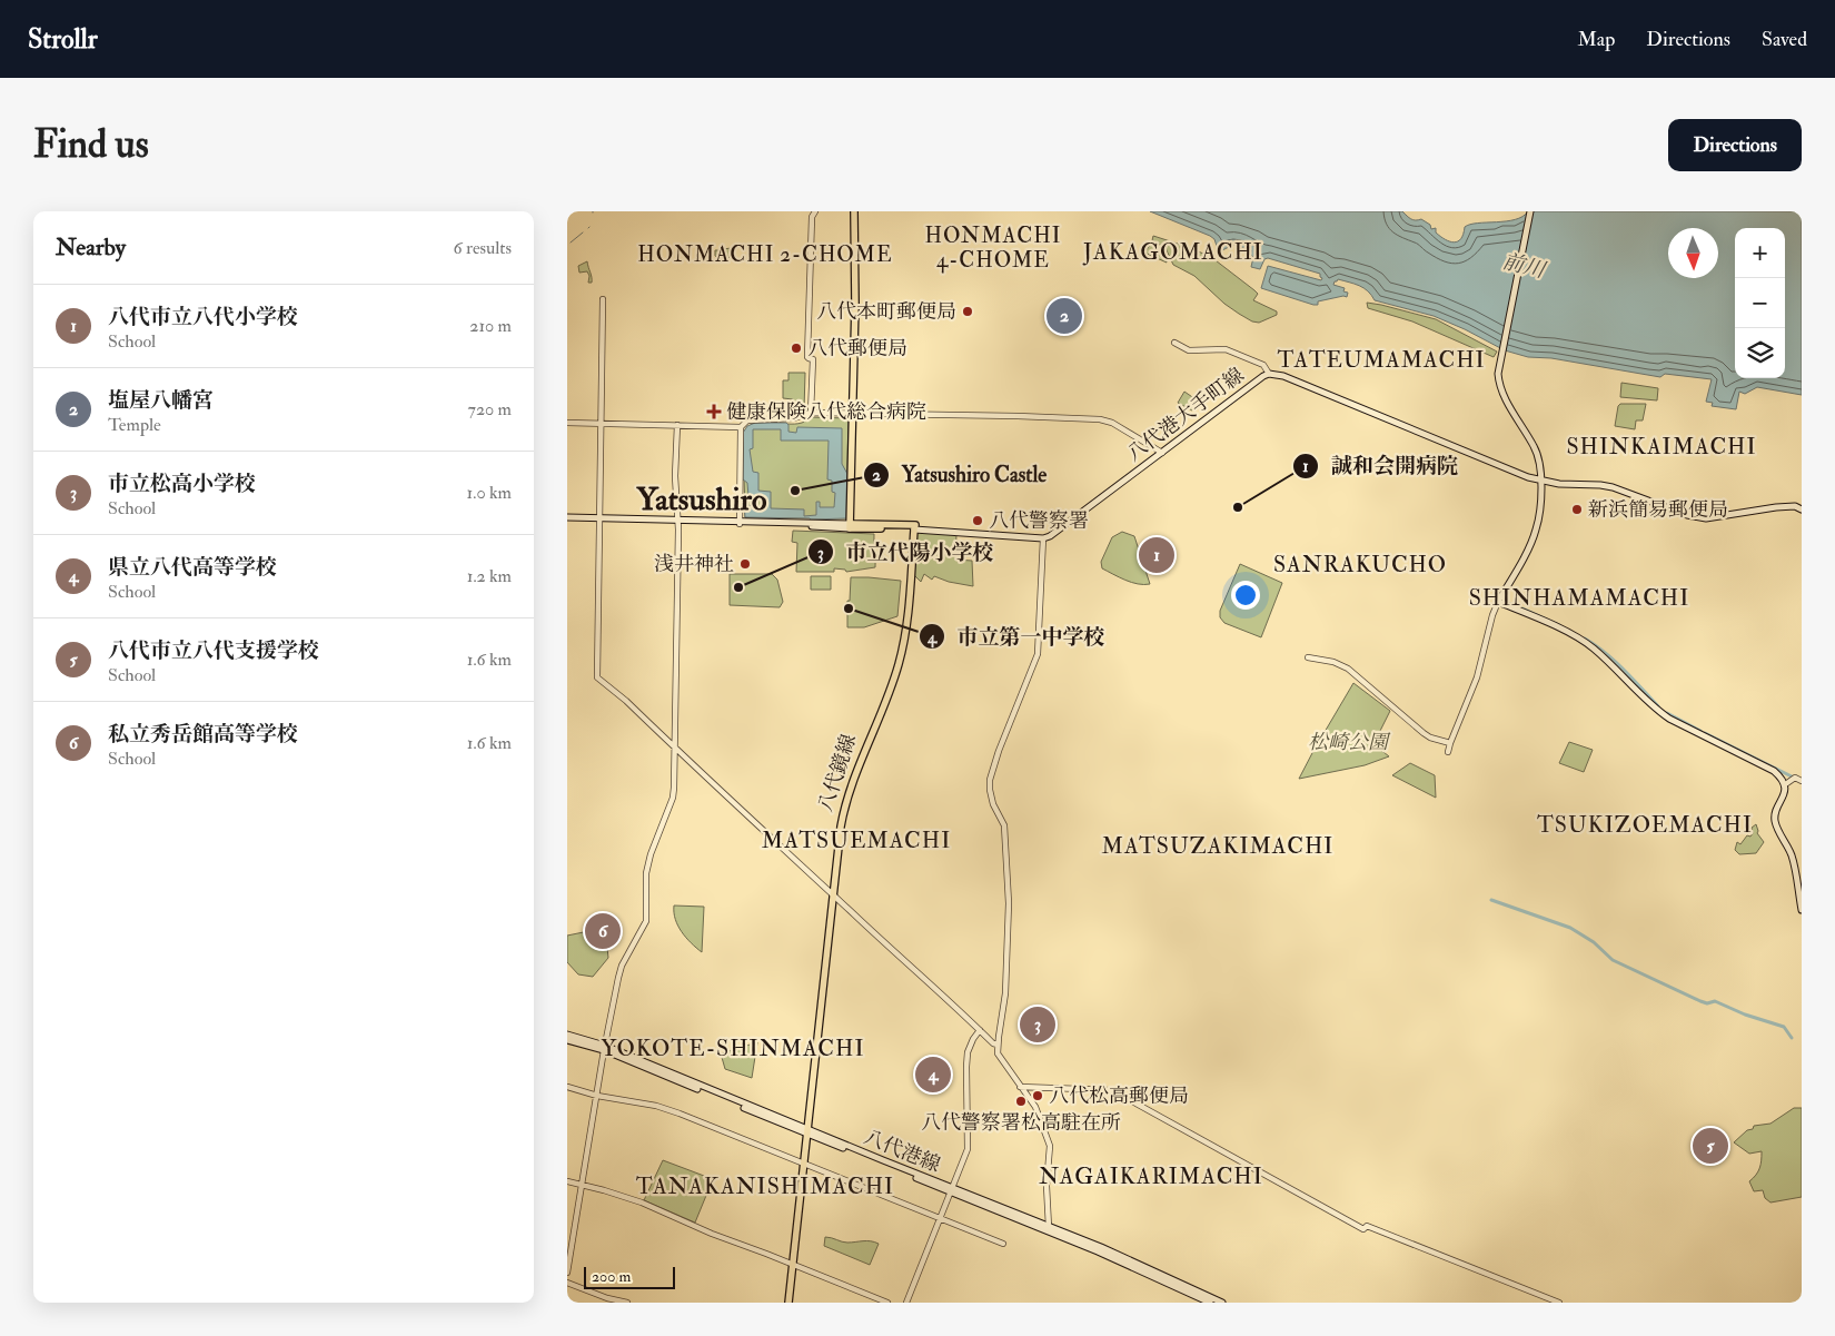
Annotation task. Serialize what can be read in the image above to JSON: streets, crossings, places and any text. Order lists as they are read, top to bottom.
{
  "streets": {
    "main road": ["八代港大手町線", "八代鏡線", "八代港線"]
  },
  "crossings": [
    ["八代港大手町線", "八代鏡線"],
    ["八代鏡線", "八代港線"]
  ],
  "districts": [
    "HONMACHI 4-CHOME",
    "JAKAGOMACHI",
    "HONMACHI 2-CHOME",
    "TATEUMAMACHI",
    "SHINKAIMACHI",
    "Yatsushiro",
    "SANRAKUCHO",
    "SHINHAMAMACHI",
    "TSUKIZOEMACHI",
    "MATSUEMACHI",
    "MATSUZAKIMACHI",
    "YOKOTE-SHINMACHI",
    "NAGAIKARIMACHI",
    "TANAKANISHIMACHI"
  ],
  "water": ["前川"],
  "parks": ["松崎公園"],
  "places": {
    "other": [
      "八代本町郵便局",
      "八代郵便局",
      "Yatsushiro Castle",
      "誠和会開病院",
      "新浜簡易郵便局",
      "八代警察署",
      "浅井神社",
      "市立代陽小学校",
      "市立第一中学校",
      "八代松高郵便局",
      "八代警察署松高駐在所"
    ],
    "health": ["健康保険八代総合病院"]
  },
  "scale_bar": "200 m",
  "north": "bottom",
  "page": {
    "header": "Strollr",
    "nav": ["Map", "Directions", "Saved"],
    "buttons": "Directions",
    "title": "Find us",
    "heading": ["Nearby", "6 results"],
    "map_buttons": ["+", "−"],
    "list": [
      {
        "mark": "1",
        "name": "八代市立八代小学校",
        "note": "School",
        "value": "210 m"
      },
      {
        "mark": "2",
        "name": "塩屋八幡宮",
        "note": "Temple",
        "value": "720 m"
      },
      {
        "mark": "3",
        "name": "市立松高小学校",
        "note": "School",
        "value": "1.0 km"
      },
      {
        "mark": "4",
        "name": "県立八代高等学校",
        "note": "School",
        "value": "1.2 km"
      },
      {
        "mark": "5",
        "name": "八代市立八代支援学校",
        "note": "School",
        "value": "1.6 km"
      },
      {
        "mark": "6",
        "name": "私立秀岳館高等学校",
        "note": "School",
        "value": "1.6 km"
      }
    ],
    "pins": [
      "2",
      "1",
      "6",
      "3",
      "4",
      "5"
    ],
    "scale": "200 m"
  }
}
